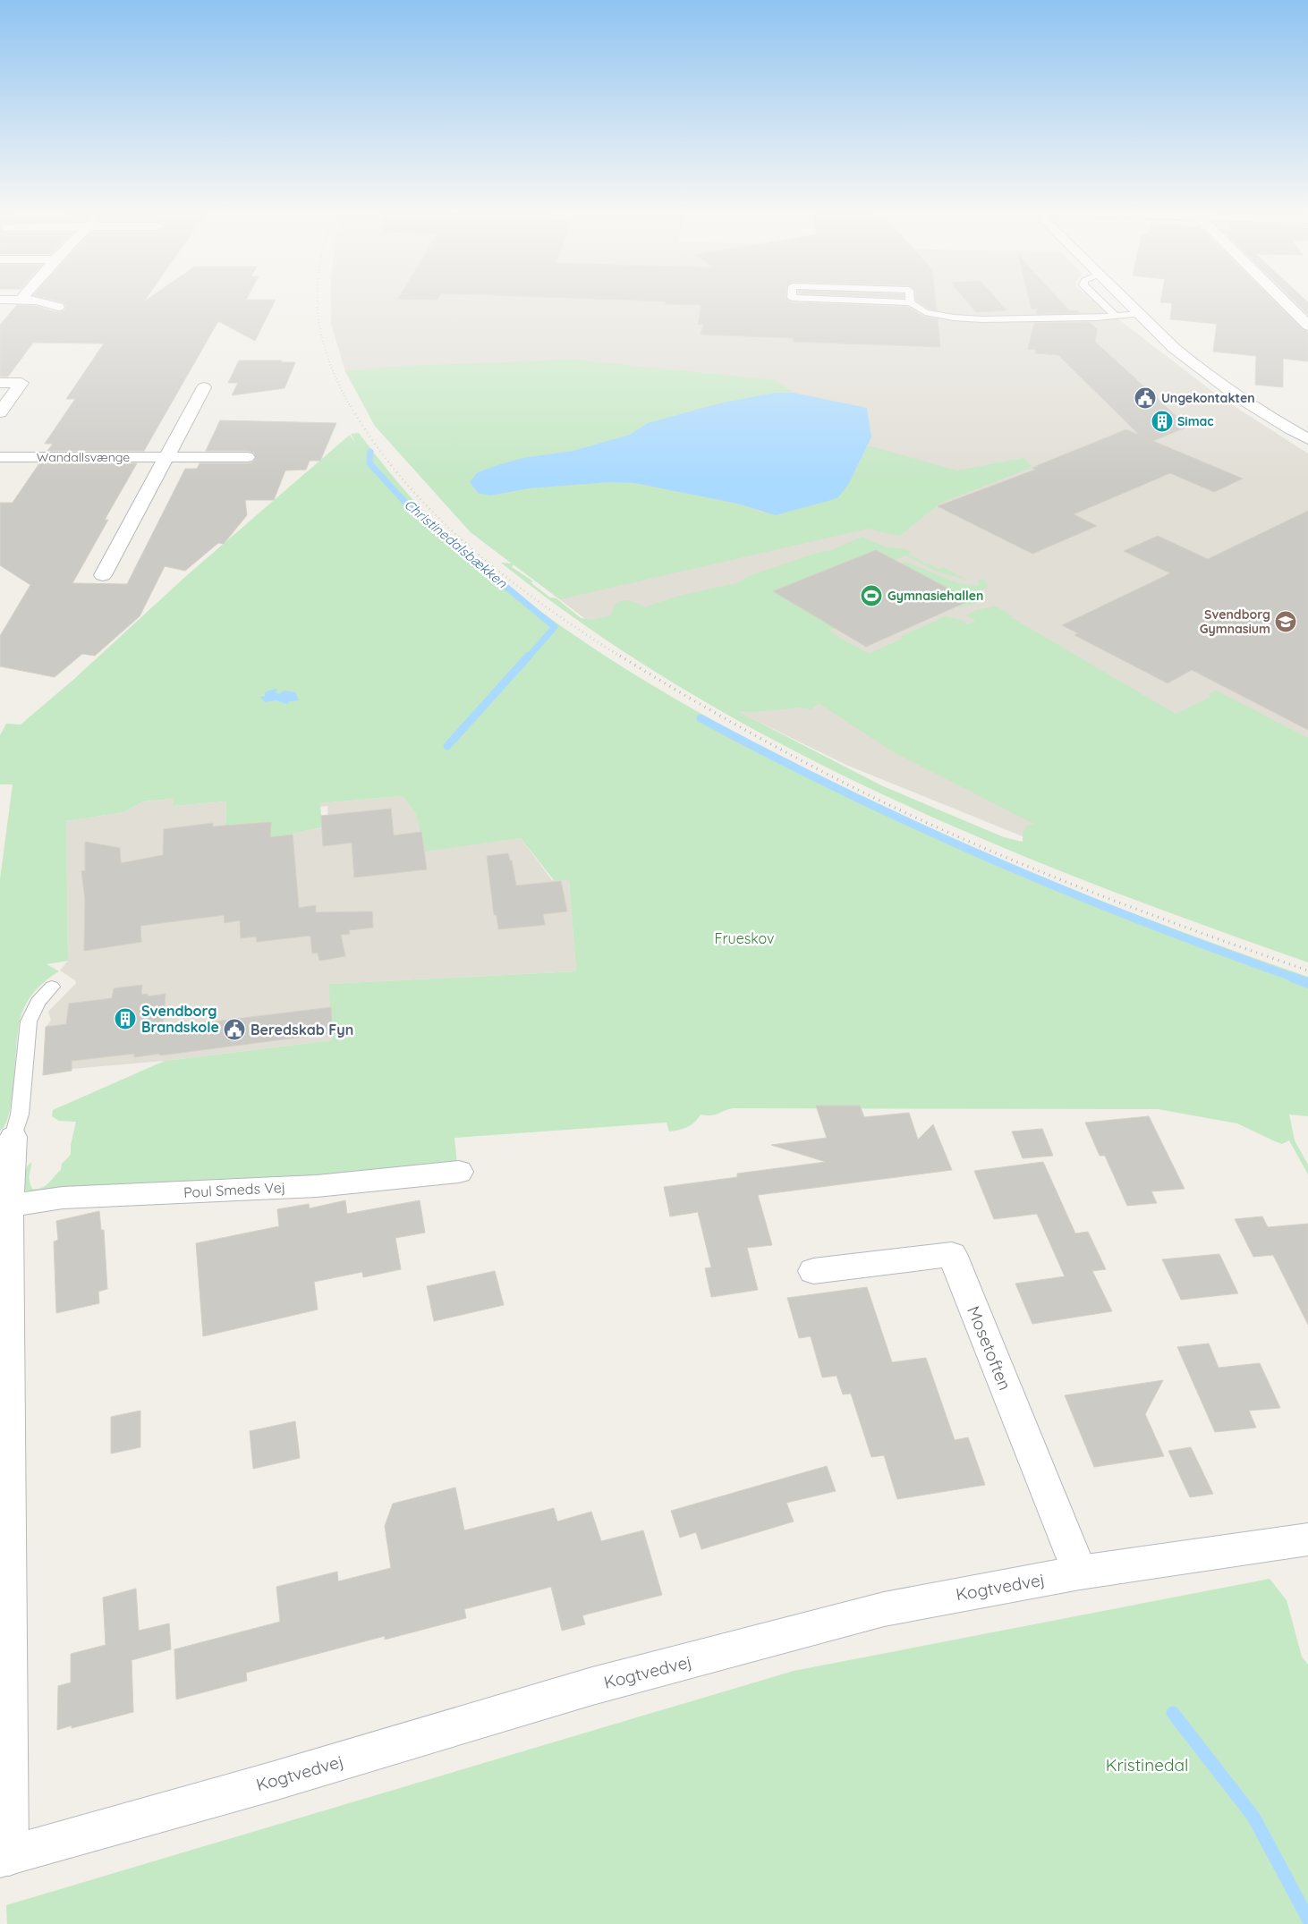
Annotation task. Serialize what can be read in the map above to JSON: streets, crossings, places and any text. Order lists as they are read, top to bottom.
{
  "streets": {
    "street": [
      "Wandallsvænge",
      "Poul Smeds Vej",
      "Mosetoften",
      "Kogtvedvej"
    ]
  },
  "crossings": [
    ["Mosetoften", "Kogtvedvej"]
  ],
  "water": ["Christinedalsbækken"],
  "parks": ["Frueskov", "Kristinedal"],
  "places": {
    "public building": ["Ungekontakten", "Beredskab Fyn"],
    "building": ["Simac", "Svendborg Brandskole"],
    "sports": ["Gymnasiehallen"],
    "school or university": ["Svendborg Gymnasium"]
  }
}
